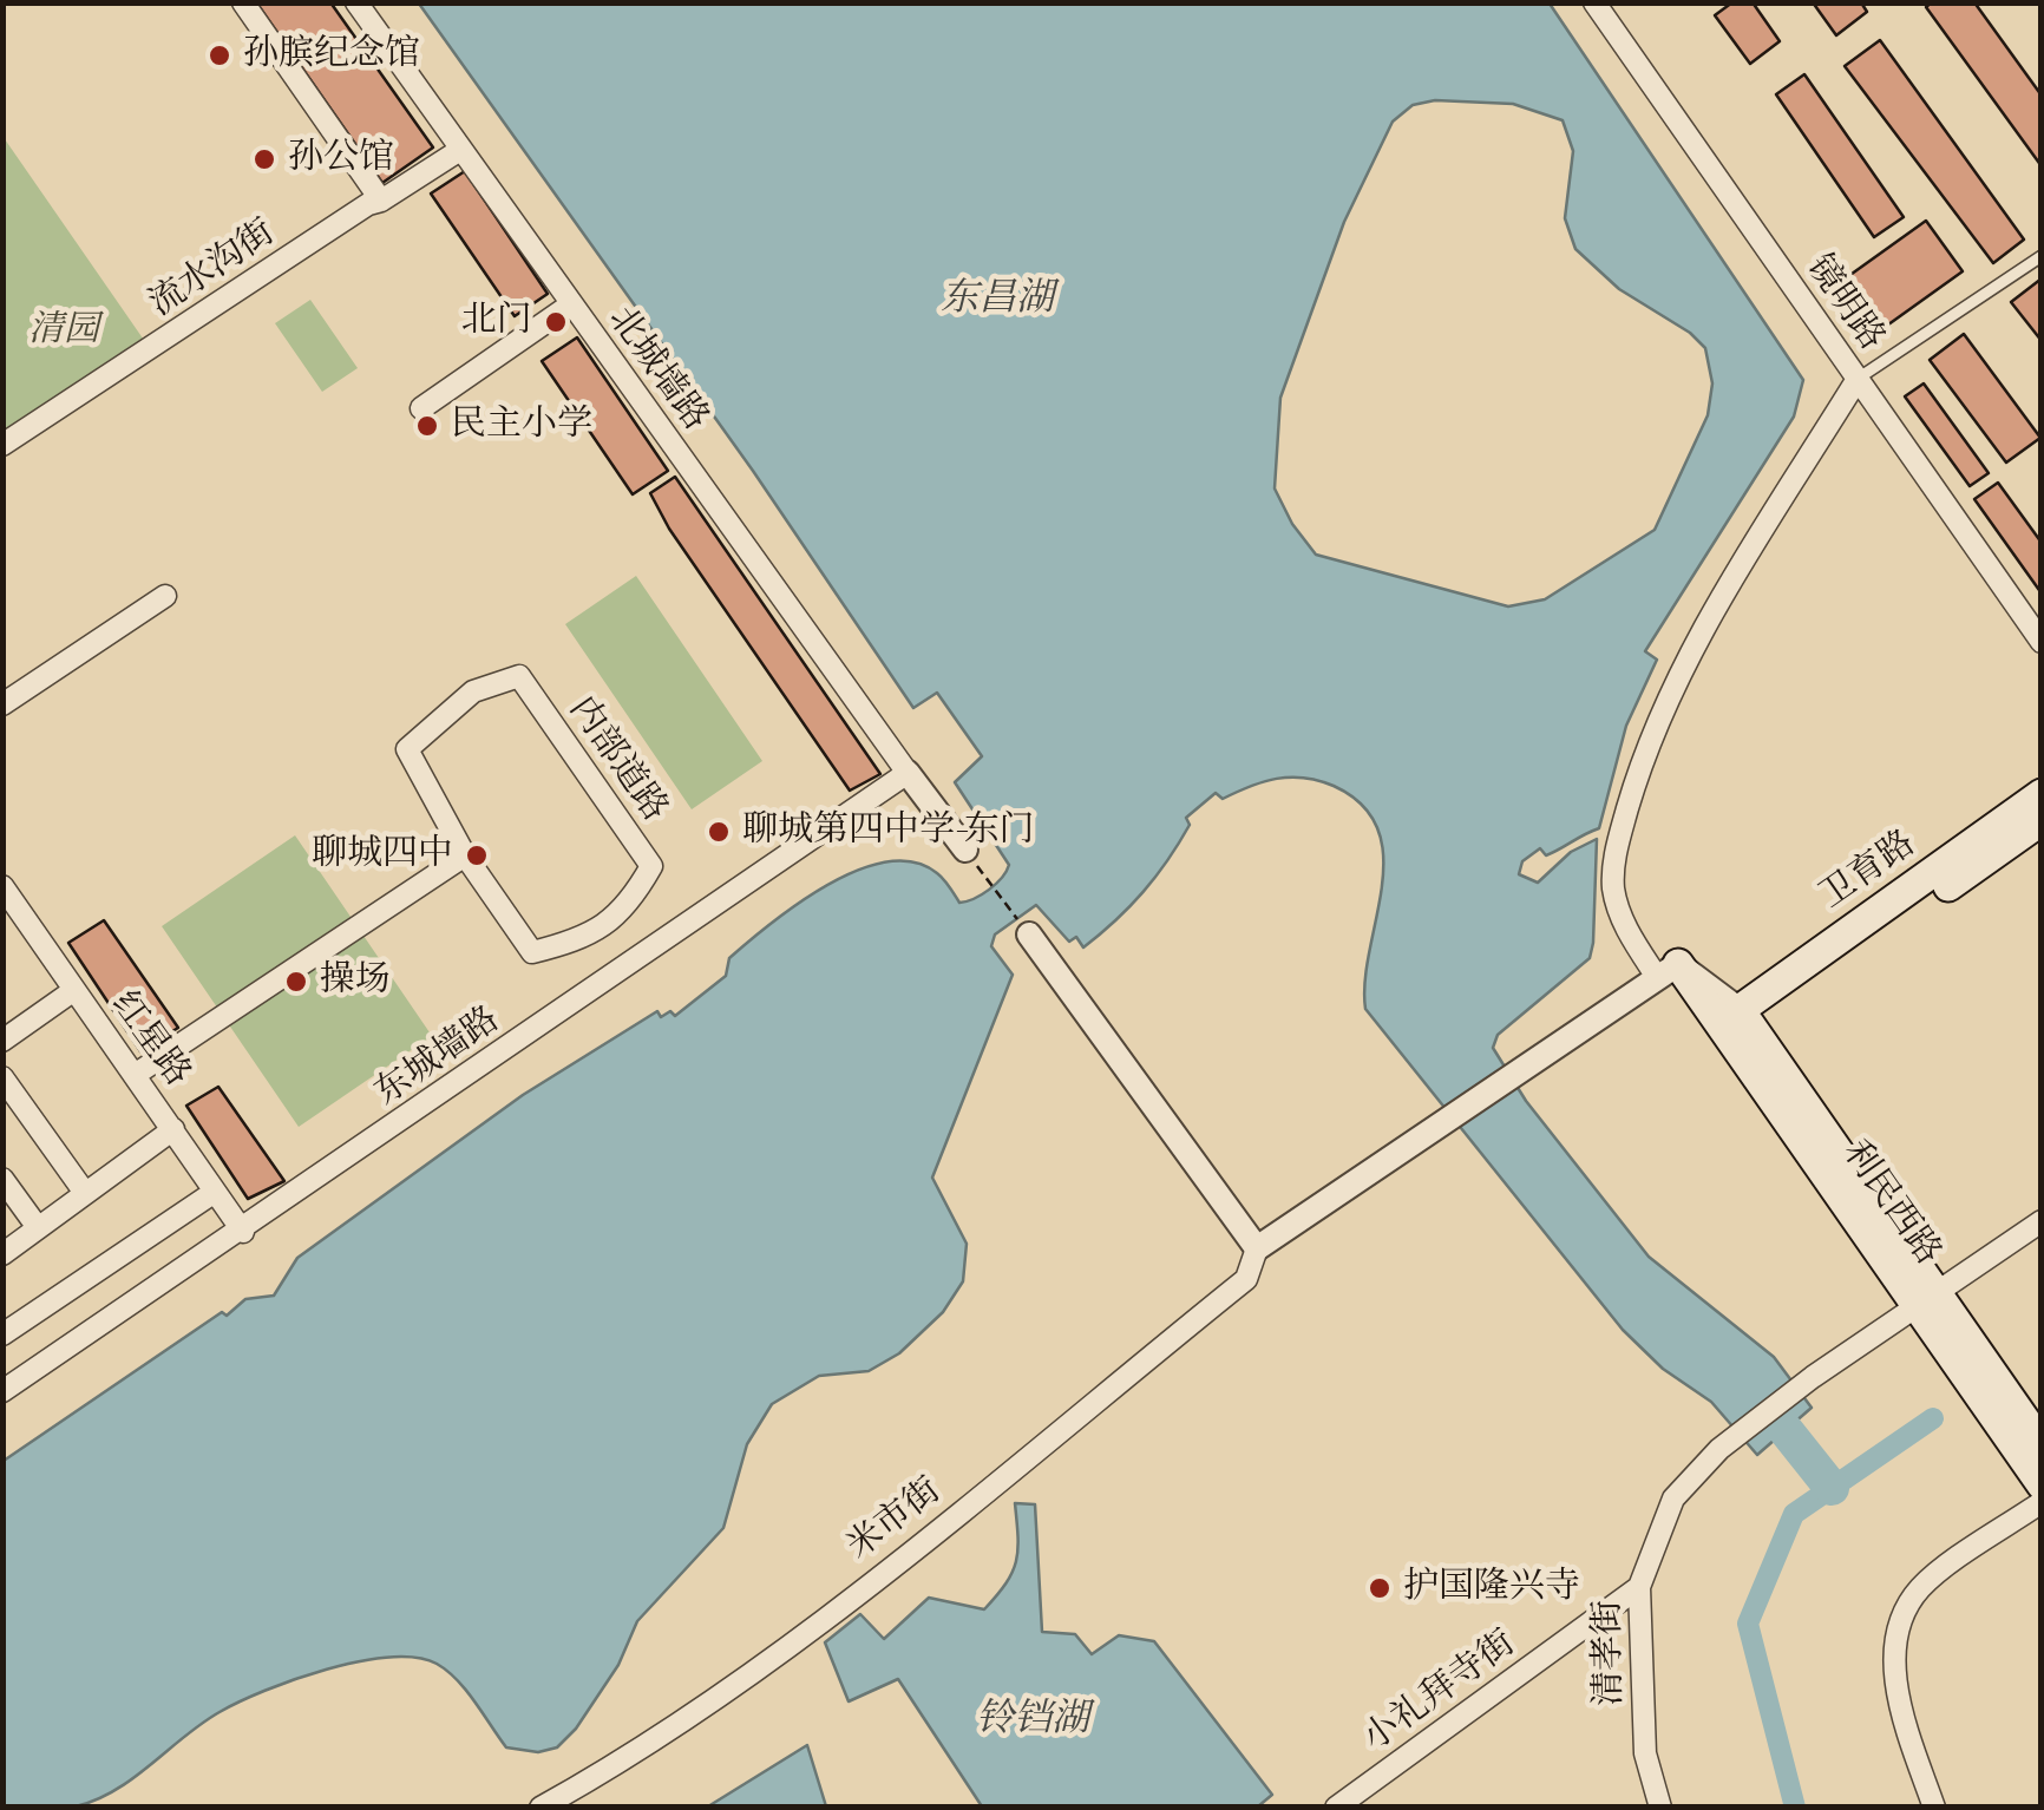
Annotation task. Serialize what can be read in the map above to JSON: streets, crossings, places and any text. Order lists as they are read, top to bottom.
{
  "streets": {
    "main road": ["卫育路", "利民西路"],
    "street": [
      "流水沟街",
      "镜明路",
      "北城墙路",
      "内部道路",
      "红星路",
      "东城墙路",
      "米市街",
      "清孝街",
      "小礼拜寺街"
    ]
  },
  "crossings": [
    ["流水沟街", "北城墙路"],
    ["北城墙路", "东城墙路"],
    ["卫育路", "利民西路"],
    ["红星路", "东城墙路"],
    ["利民西路", "清孝街"],
    ["清孝街", "小礼拜寺街"]
  ],
  "water": ["东昌湖", "铃铛湖"],
  "parks": ["清园"],
  "places": [
    "孙膑纪念馆",
    "孙公馆",
    "北门",
    "民主小学",
    "聊城第四中学-东门",
    "聊城四中",
    "操场",
    "护国隆兴寺"
  ]
}
